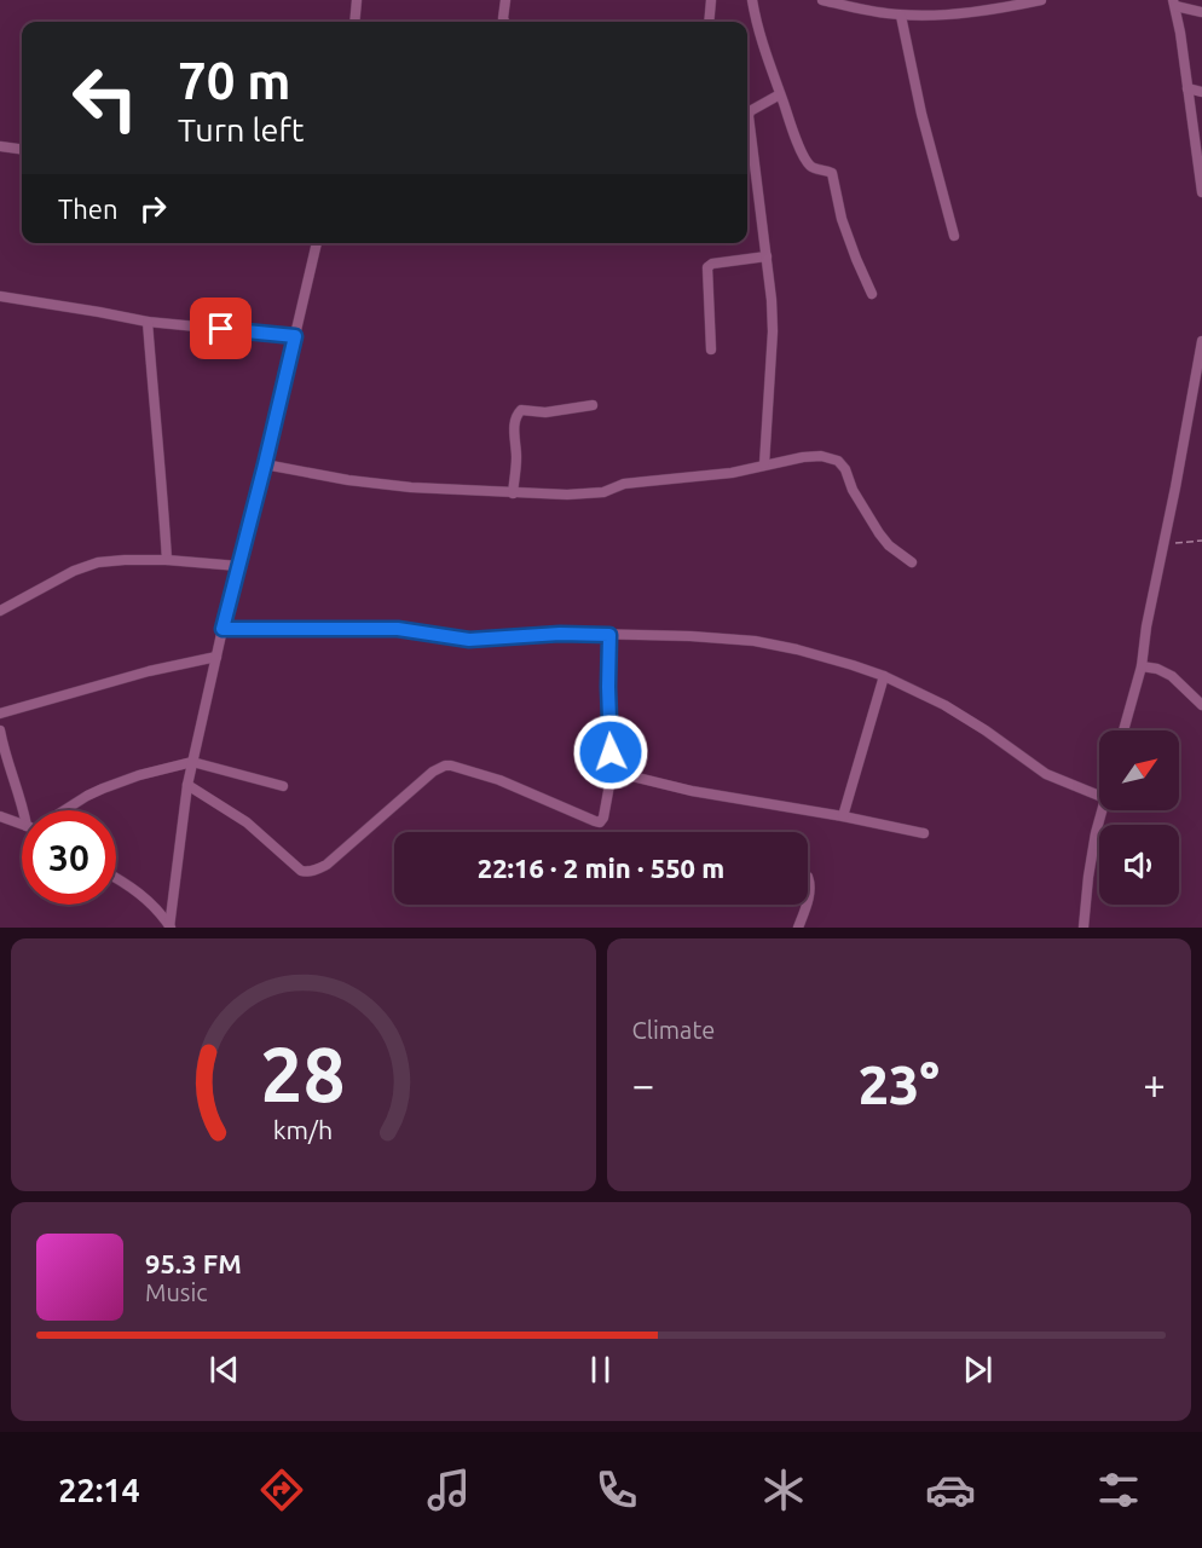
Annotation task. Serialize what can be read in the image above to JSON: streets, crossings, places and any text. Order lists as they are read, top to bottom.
{
  "north": "top right",
  "page": {
    "turn": ["70 m", "Turn left"],
    "then": "Then",
    "limit": "30",
    "trip": "22:16 · 2 min · 550 m",
    "tile": "Climate",
    "heat": ["−", "23°", "+"],
    "song": ["95.3 FM", "Music"],
    "tabs": "22:14",
    "gauge": ["28", "km/h"]
  }
}
